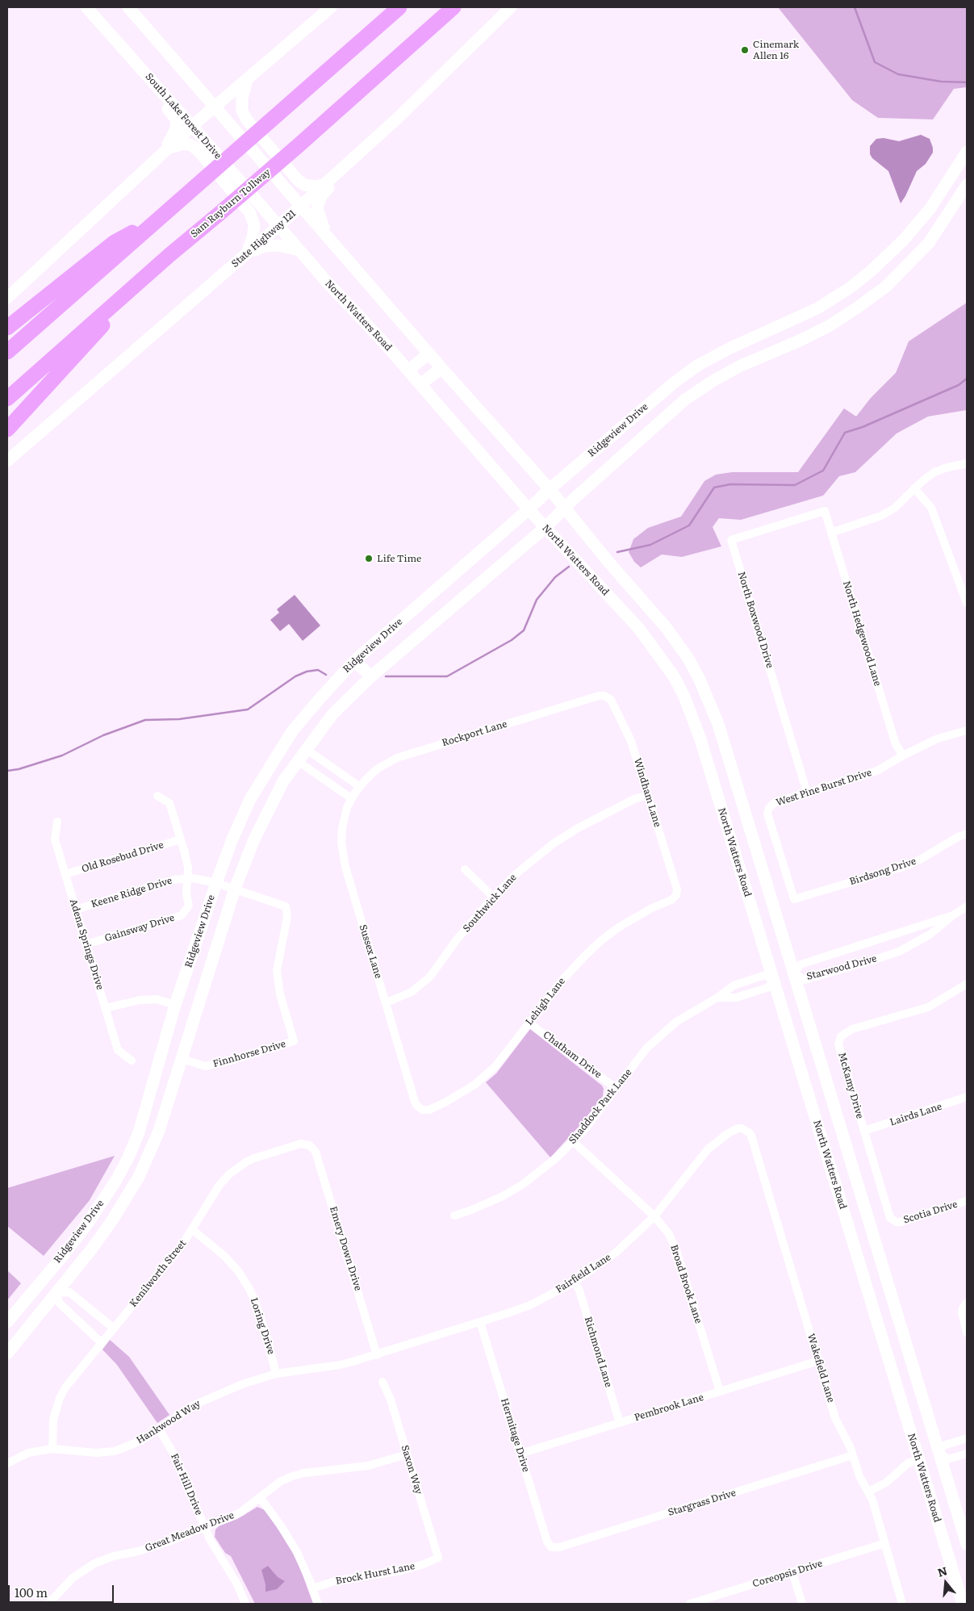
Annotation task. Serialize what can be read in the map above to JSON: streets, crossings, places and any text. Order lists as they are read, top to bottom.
{
  "streets": {
    "highway": ["Sam Rayburn Tollway"],
    "main road": [
      "South Lake Forest Drive",
      "State Highway 121",
      "North Watters Road",
      "Ridgeview Drive"
    ],
    "street": [
      "North Boxwood Drive",
      "North Hedgewood Lane",
      "Rockport Lane",
      "West Pine Burst Drive",
      "Windham Lane",
      "Old Rosebud Drive",
      "Birdsong Drive",
      "Keene Ridge Drive",
      "Southwick Lane",
      "Gainsway Drive",
      "Adena Springs Drive",
      "Sussex Lane",
      "Starwood Drive",
      "Lehigh Lane",
      "Finnhorse Drive",
      "Chatham Drive",
      "McKamy Drive",
      "Shaddock Park Lane",
      "Lairds Lane",
      "Scotia Drive",
      "Emery Down Drive",
      "Kenilworth Street",
      "Fairfield Lane",
      "Broad Brook Lane",
      "Loring Drive",
      "Richmond Lane",
      "Wakefield Lane",
      "Pembrook Lane",
      "Hankwood Way",
      "Hermitage Drive",
      "Saxon Way",
      "Fair Hill Drive",
      "Stargrass Drive",
      "Great Meadow Drive",
      "Brock Hurst Lane",
      "Coreopsis Drive"
    ]
  },
  "crossings": [
    ["South Lake Forest Drive", "State Highway 121"],
    ["South Lake Forest Drive", "North Watters Road"],
    ["State Highway 121", "North Watters Road"],
    ["North Watters Road", "Ridgeview Drive"],
    ["North Watters Road", "Shaddock Park Lane"],
    ["Ridgeview Drive", "Keene Ridge Drive"],
    ["Ridgeview Drive", "Finnhorse Drive"],
    ["North Boxwood Drive", "North Hedgewood Lane"],
    ["North Boxwood Drive", "West Pine Burst Drive"],
    ["North Hedgewood Lane", "West Pine Burst Drive"],
    ["Rockport Lane", "Windham Lane"],
    ["Rockport Lane", "Sussex Lane"],
    ["West Pine Burst Drive", "Birdsong Drive"],
    ["Windham Lane", "Southwick Lane"],
    ["Windham Lane", "Lehigh Lane"],
    ["Old Rosebud Drive", "Adena Springs Drive"],
    ["Keene Ridge Drive", "Gainsway Drive"],
    ["Keene Ridge Drive", "Adena Springs Drive"],
    ["Keene Ridge Drive", "Finnhorse Drive"],
    ["Southwick Lane", "Sussex Lane"],
    ["Gainsway Drive", "Adena Springs Drive"],
    ["Sussex Lane", "Lehigh Lane"],
    ["Lehigh Lane", "Chatham Drive"],
    ["Chatham Drive", "Shaddock Park Lane"],
    ["McKamy Drive", "Lairds Lane"],
    ["McKamy Drive", "Scotia Drive"],
    ["Shaddock Park Lane", "Broad Brook Lane"],
    ["Emery Down Drive", "Kenilworth Street"],
    ["Emery Down Drive", "Fairfield Lane"],
    ["Emery Down Drive", "Hankwood Way"],
    ["Kenilworth Street", "Loring Drive"],
    ["Kenilworth Street", "Hankwood Way"],
    ["Fairfield Lane", "Broad Brook Lane"],
    ["Fairfield Lane", "Richmond Lane"],
    ["Fairfield Lane", "Wakefield Lane"],
    ["Fairfield Lane", "Hankwood Way"],
    ["Fairfield Lane", "Hermitage Drive"],
    ["Broad Brook Lane", "Pembrook Lane"],
    ["Loring Drive", "Hankwood Way"],
    ["Richmond Lane", "Pembrook Lane"],
    ["Wakefield Lane", "Pembrook Lane"],
    ["Wakefield Lane", "Stargrass Drive"],
    ["Wakefield Lane", "Coreopsis Drive"],
    ["Pembrook Lane", "Hermitage Drive"],
    ["Hankwood Way", "Fair Hill Drive"],
    ["Hermitage Drive", "Stargrass Drive"],
    ["Saxon Way", "Great Meadow Drive"],
    ["Saxon Way", "Brock Hurst Lane"],
    ["Fair Hill Drive", "Great Meadow Drive"]
  ],
  "places": ["Cinemark Allen 16", "Life Time"],
  "scale_bar": "100 m",
  "north": "top"
}
